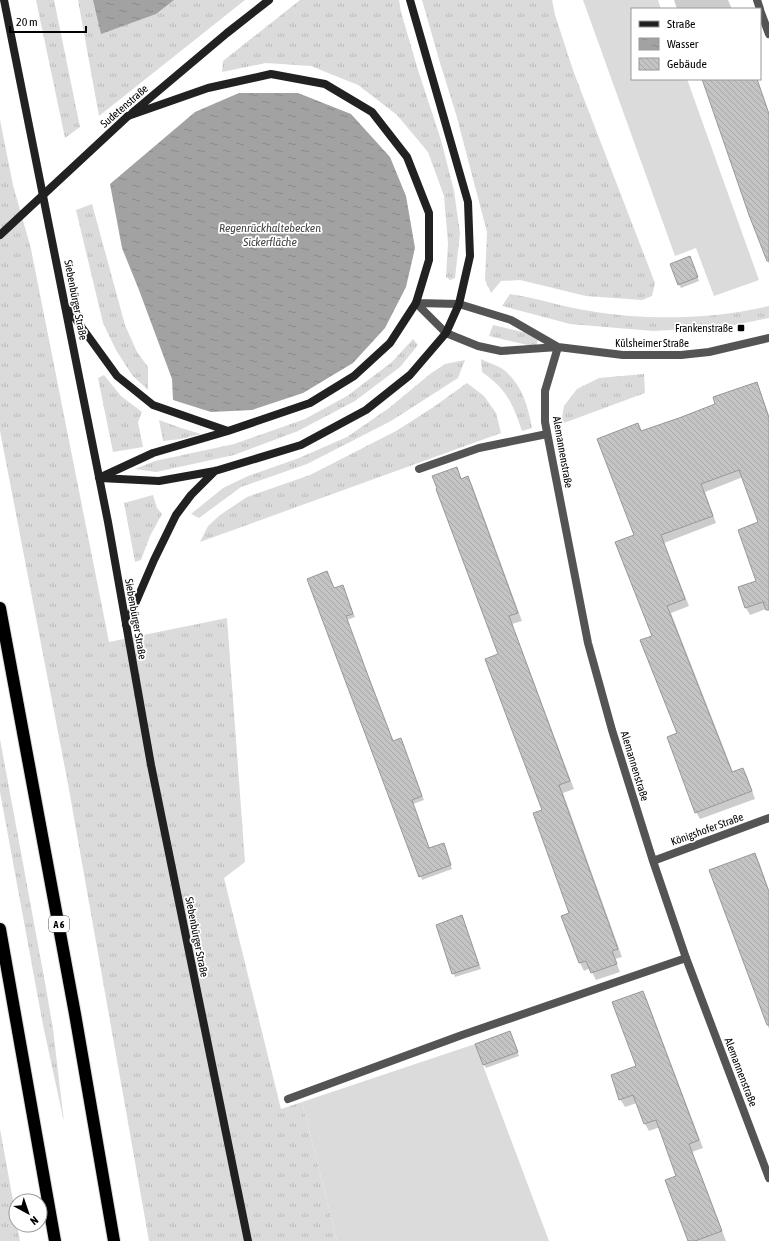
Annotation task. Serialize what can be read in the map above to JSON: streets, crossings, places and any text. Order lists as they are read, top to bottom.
{
  "streets": {
    "highway": ["A 6"],
    "main road": ["Sudetenstraße", "Siebenbürger Straße"],
    "street": ["Külsheimer Straße", "Alemannenstraße", "Königshofer Straße"]
  },
  "crossings": [
    ["Külsheimer Straße", "Alemannenstraße"],
    ["Alemannenstraße", "Königshofer Straße"]
  ],
  "water": ["Regenrückhaltebecken Sickerfläche"],
  "places": {
    "transit": ["Frankenstraße"]
  },
  "legend": ["Straße", "Wasser", "Gebäude"],
  "scale_bar": "20 m",
  "north": "bottom right"
}
